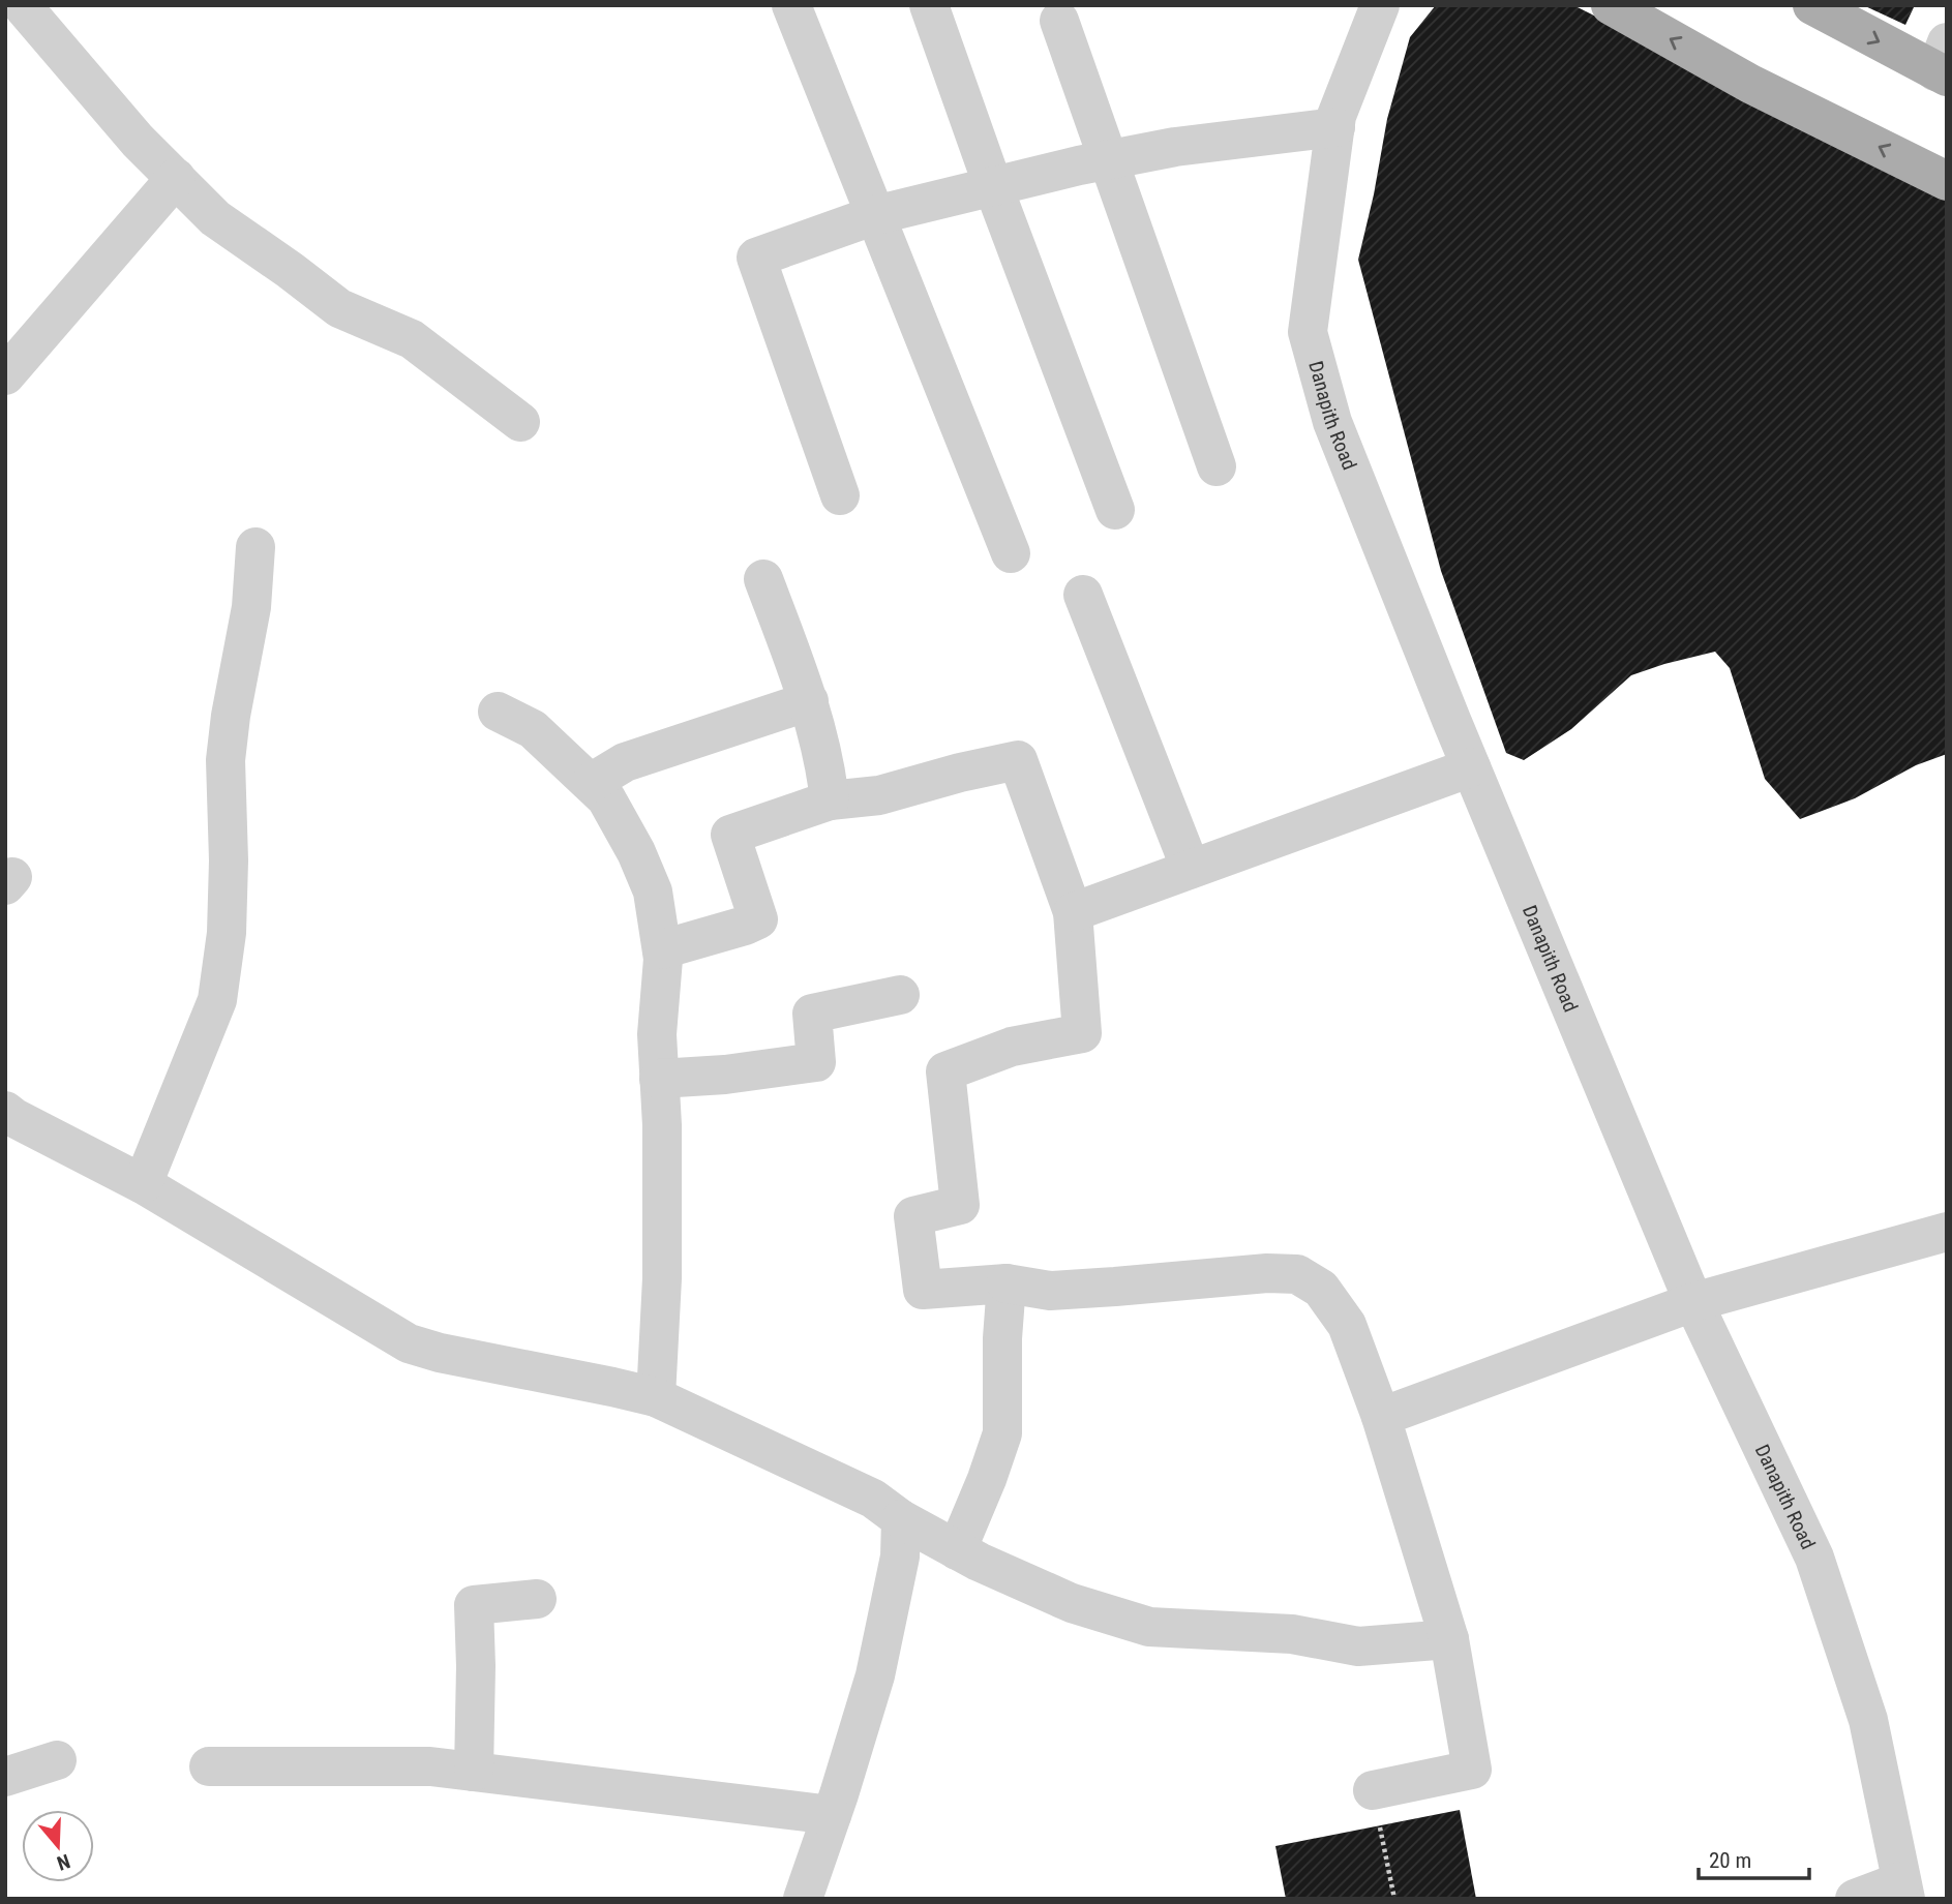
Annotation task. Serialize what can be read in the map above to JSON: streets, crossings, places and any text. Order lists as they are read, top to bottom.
{
  "streets": {
    "street": ["Danapith Road"]
  },
  "scale_bar": "20 m",
  "north": "bottom"
}
